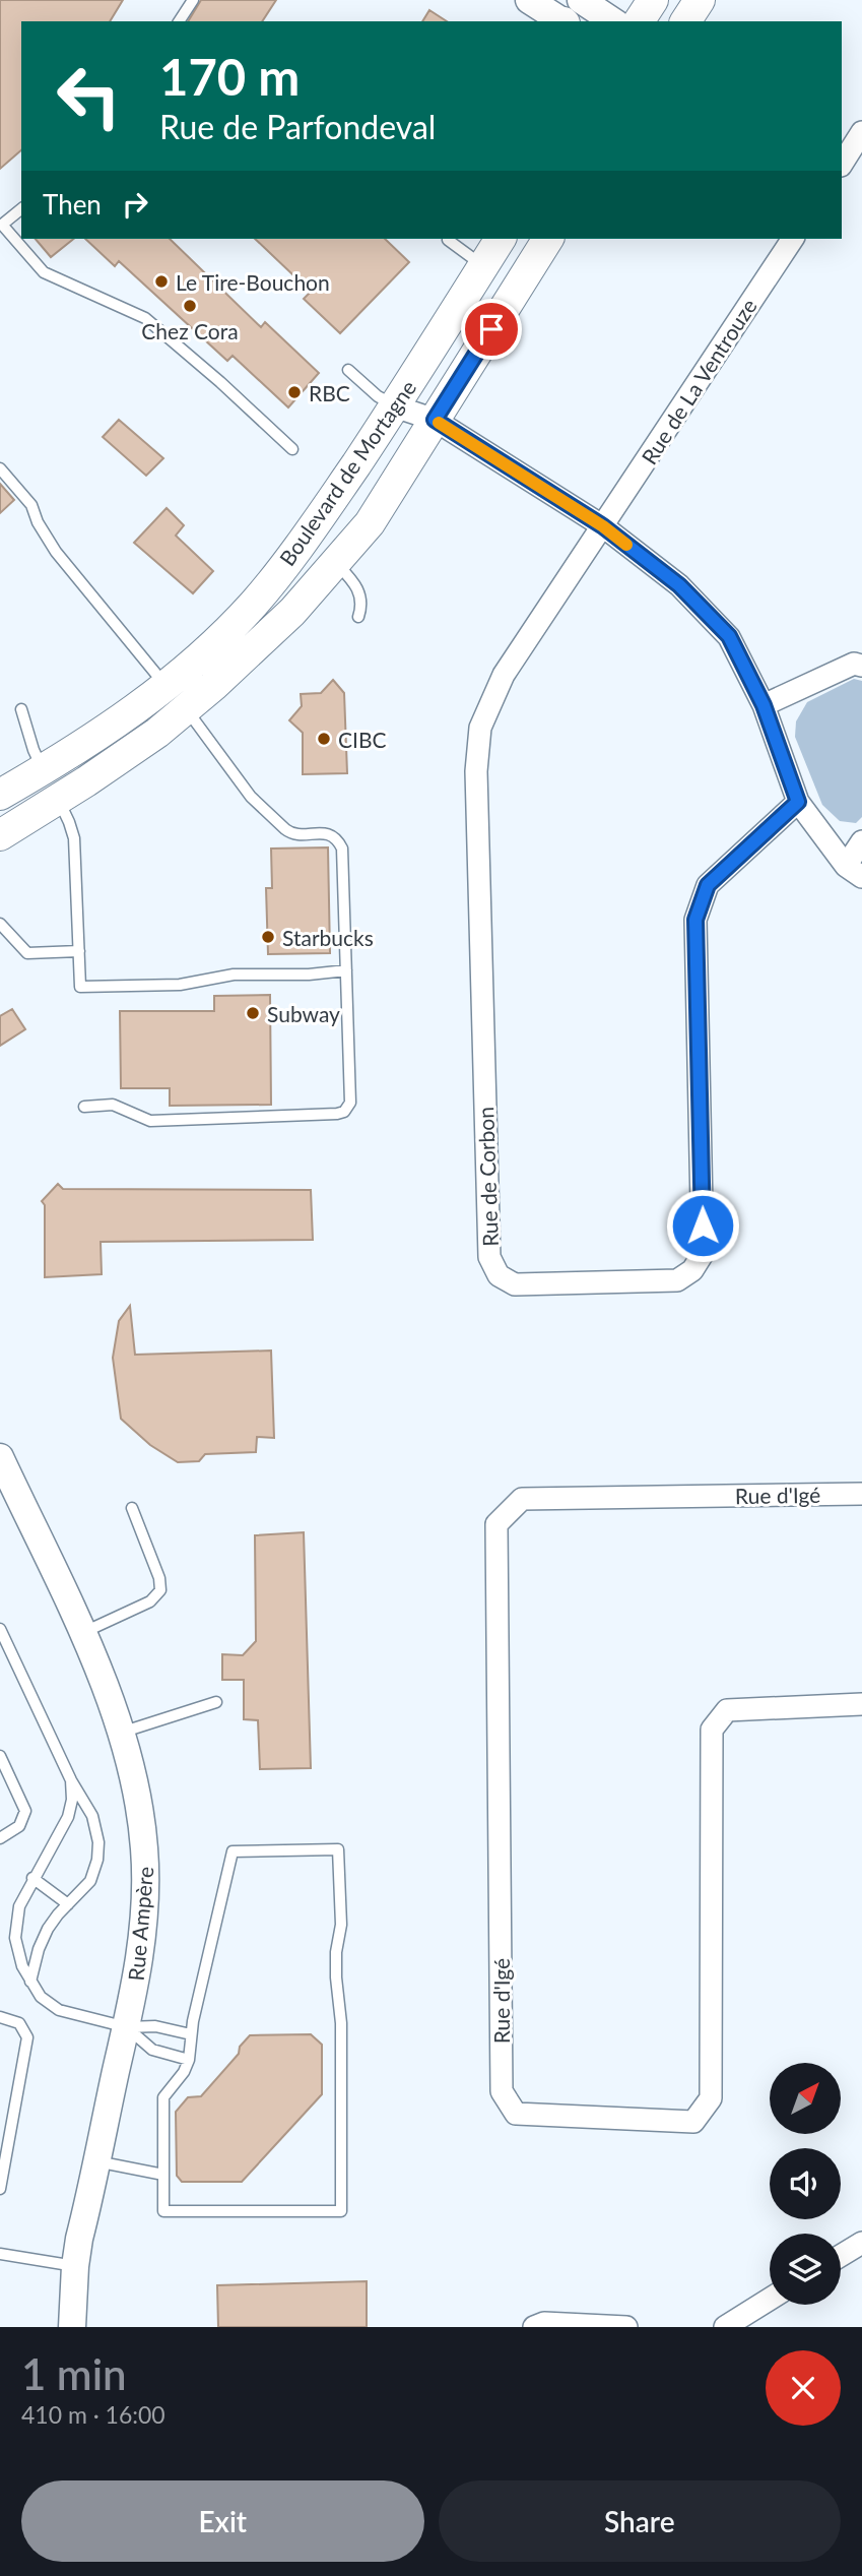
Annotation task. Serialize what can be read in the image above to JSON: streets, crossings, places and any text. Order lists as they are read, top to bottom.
{
  "streets": {
    "main road": ["Boulevard de Mortagne"],
    "street": [
      "Rue de La Ventrouze",
      "Rue de Corbon",
      "Rue d'Igé",
      "Rue Ampère"
    ]
  },
  "crossings": [
    ["Rue de La Ventrouze", "Rue de Corbon"]
  ],
  "places": [
    "Le Tire-Bouchon",
    "Chez Cora",
    "RBC",
    "CIBC",
    "Starbucks",
    "Subway"
  ],
  "north": "top right",
  "page": {
    "turn": ["170 m", "Rue de Parfondeval"],
    "then": "Then",
    "heading": ["1 min", "410 m · 16:00"],
    "buttons": ["Exit", "Share"]
  }
}
